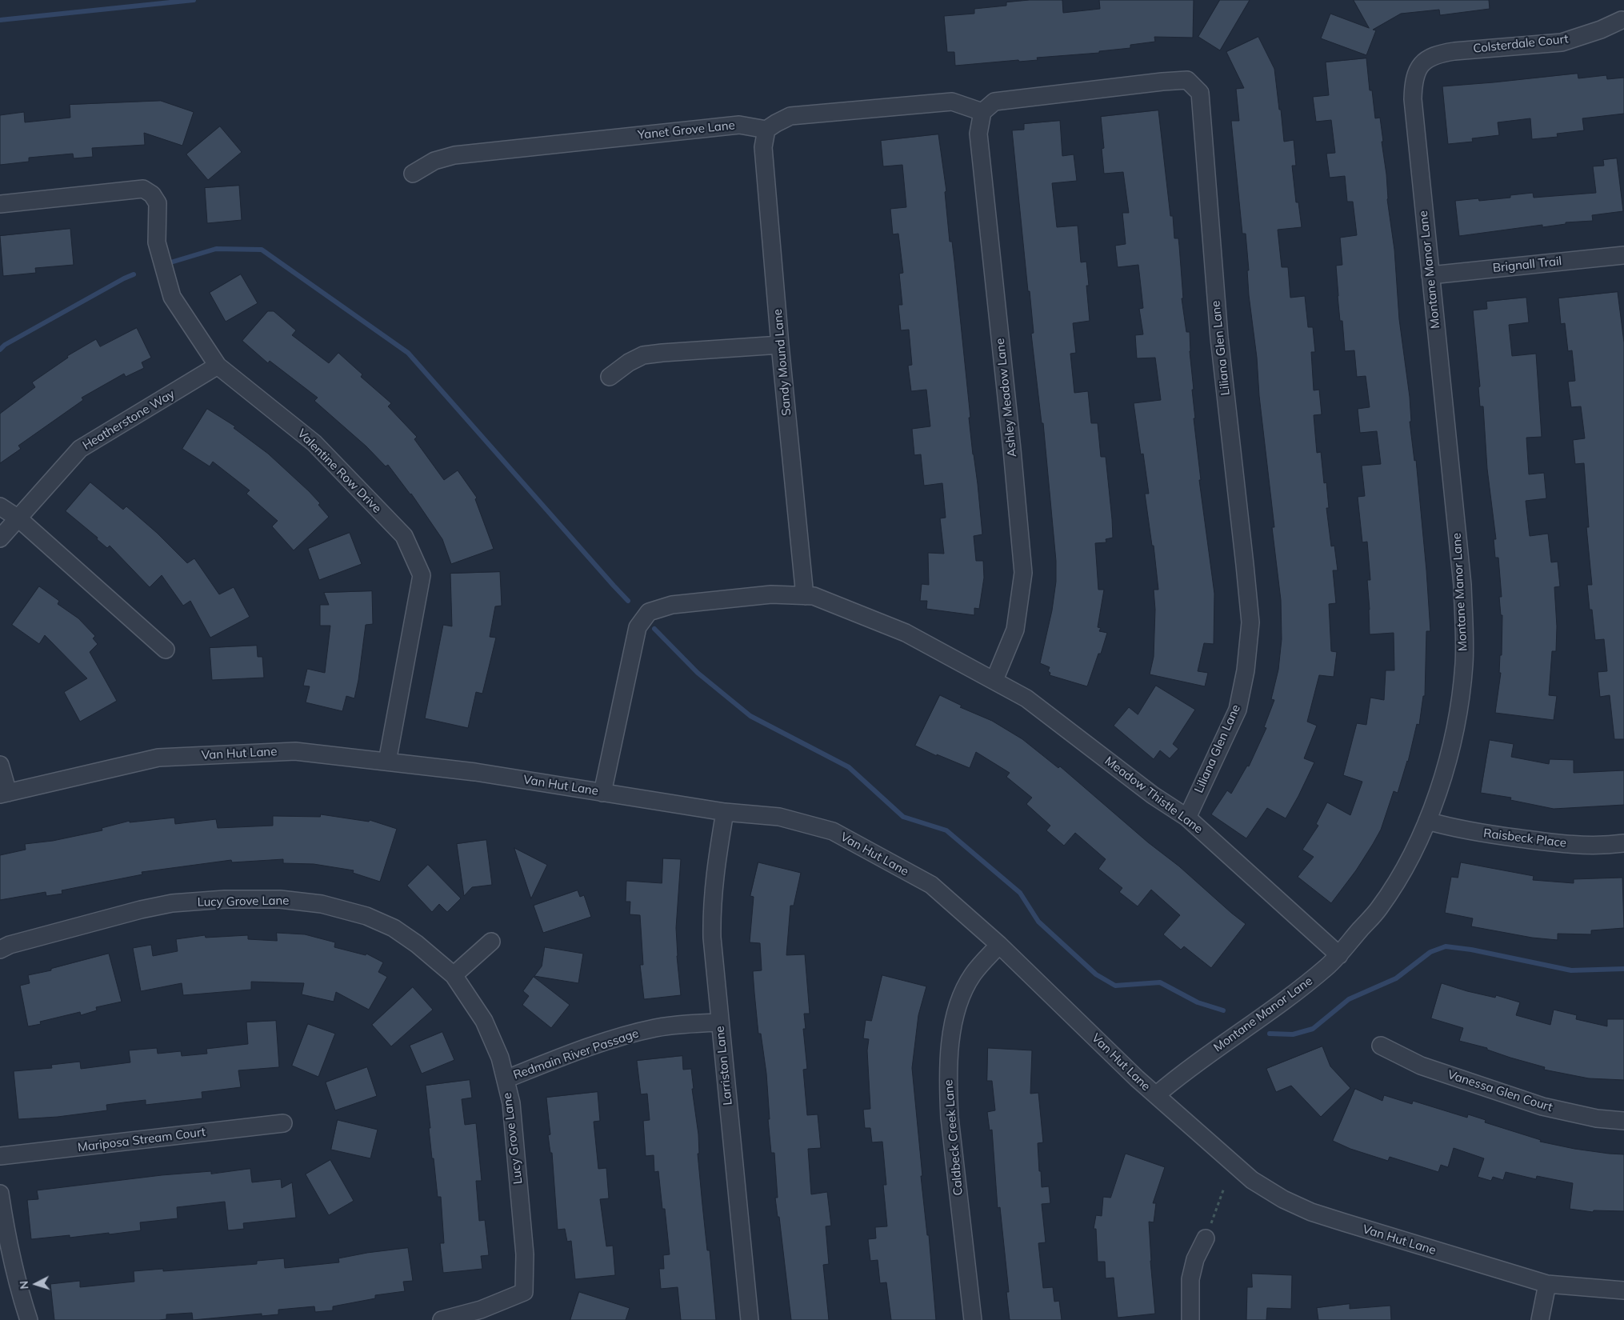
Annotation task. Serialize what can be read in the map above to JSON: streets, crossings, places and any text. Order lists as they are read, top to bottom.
{
  "streets": {
    "street": [
      "Colsterdale Court",
      "Yanet Grove Lane",
      "Brignall Trail",
      "Montane Manor Lane",
      "Liliana Glen Lane",
      "Sandy Mound Lane",
      "Ashley Meadow Lane",
      "Heatherstone Way",
      "Valentine Row Drive",
      "Van Hut Lane",
      "Meadow Thistle Lane",
      "Raisbeck Place",
      "Lucy Grove Lane",
      "Redmain River Passage",
      "Larriston Lane",
      "Vanessa Glen Court",
      "Caldbeck Creek Lane",
      "Mariposa Stream Court"
    ]
  },
  "crossings": [
    ["Colsterdale Court", "Montane Manor Lane"],
    ["Yanet Grove Lane", "Sandy Mound Lane"],
    ["Brignall Trail", "Montane Manor Lane"],
    ["Montane Manor Lane", "Van Hut Lane"],
    ["Montane Manor Lane", "Meadow Thistle Lane"],
    ["Montane Manor Lane", "Raisbeck Place"],
    ["Liliana Glen Lane", "Ashley Meadow Lane"],
    ["Liliana Glen Lane", "Meadow Thistle Lane"],
    ["Sandy Mound Lane", "Meadow Thistle Lane"],
    ["Ashley Meadow Lane", "Meadow Thistle Lane"],
    ["Heatherstone Way", "Valentine Row Drive"],
    ["Valentine Row Drive", "Van Hut Lane"],
    ["Van Hut Lane", "Meadow Thistle Lane"],
    ["Van Hut Lane", "Larriston Lane"],
    ["Van Hut Lane", "Caldbeck Creek Lane"],
    ["Lucy Grove Lane", "Redmain River Passage"],
    ["Redmain River Passage", "Larriston Lane"]
  ],
  "north": "left"
}
